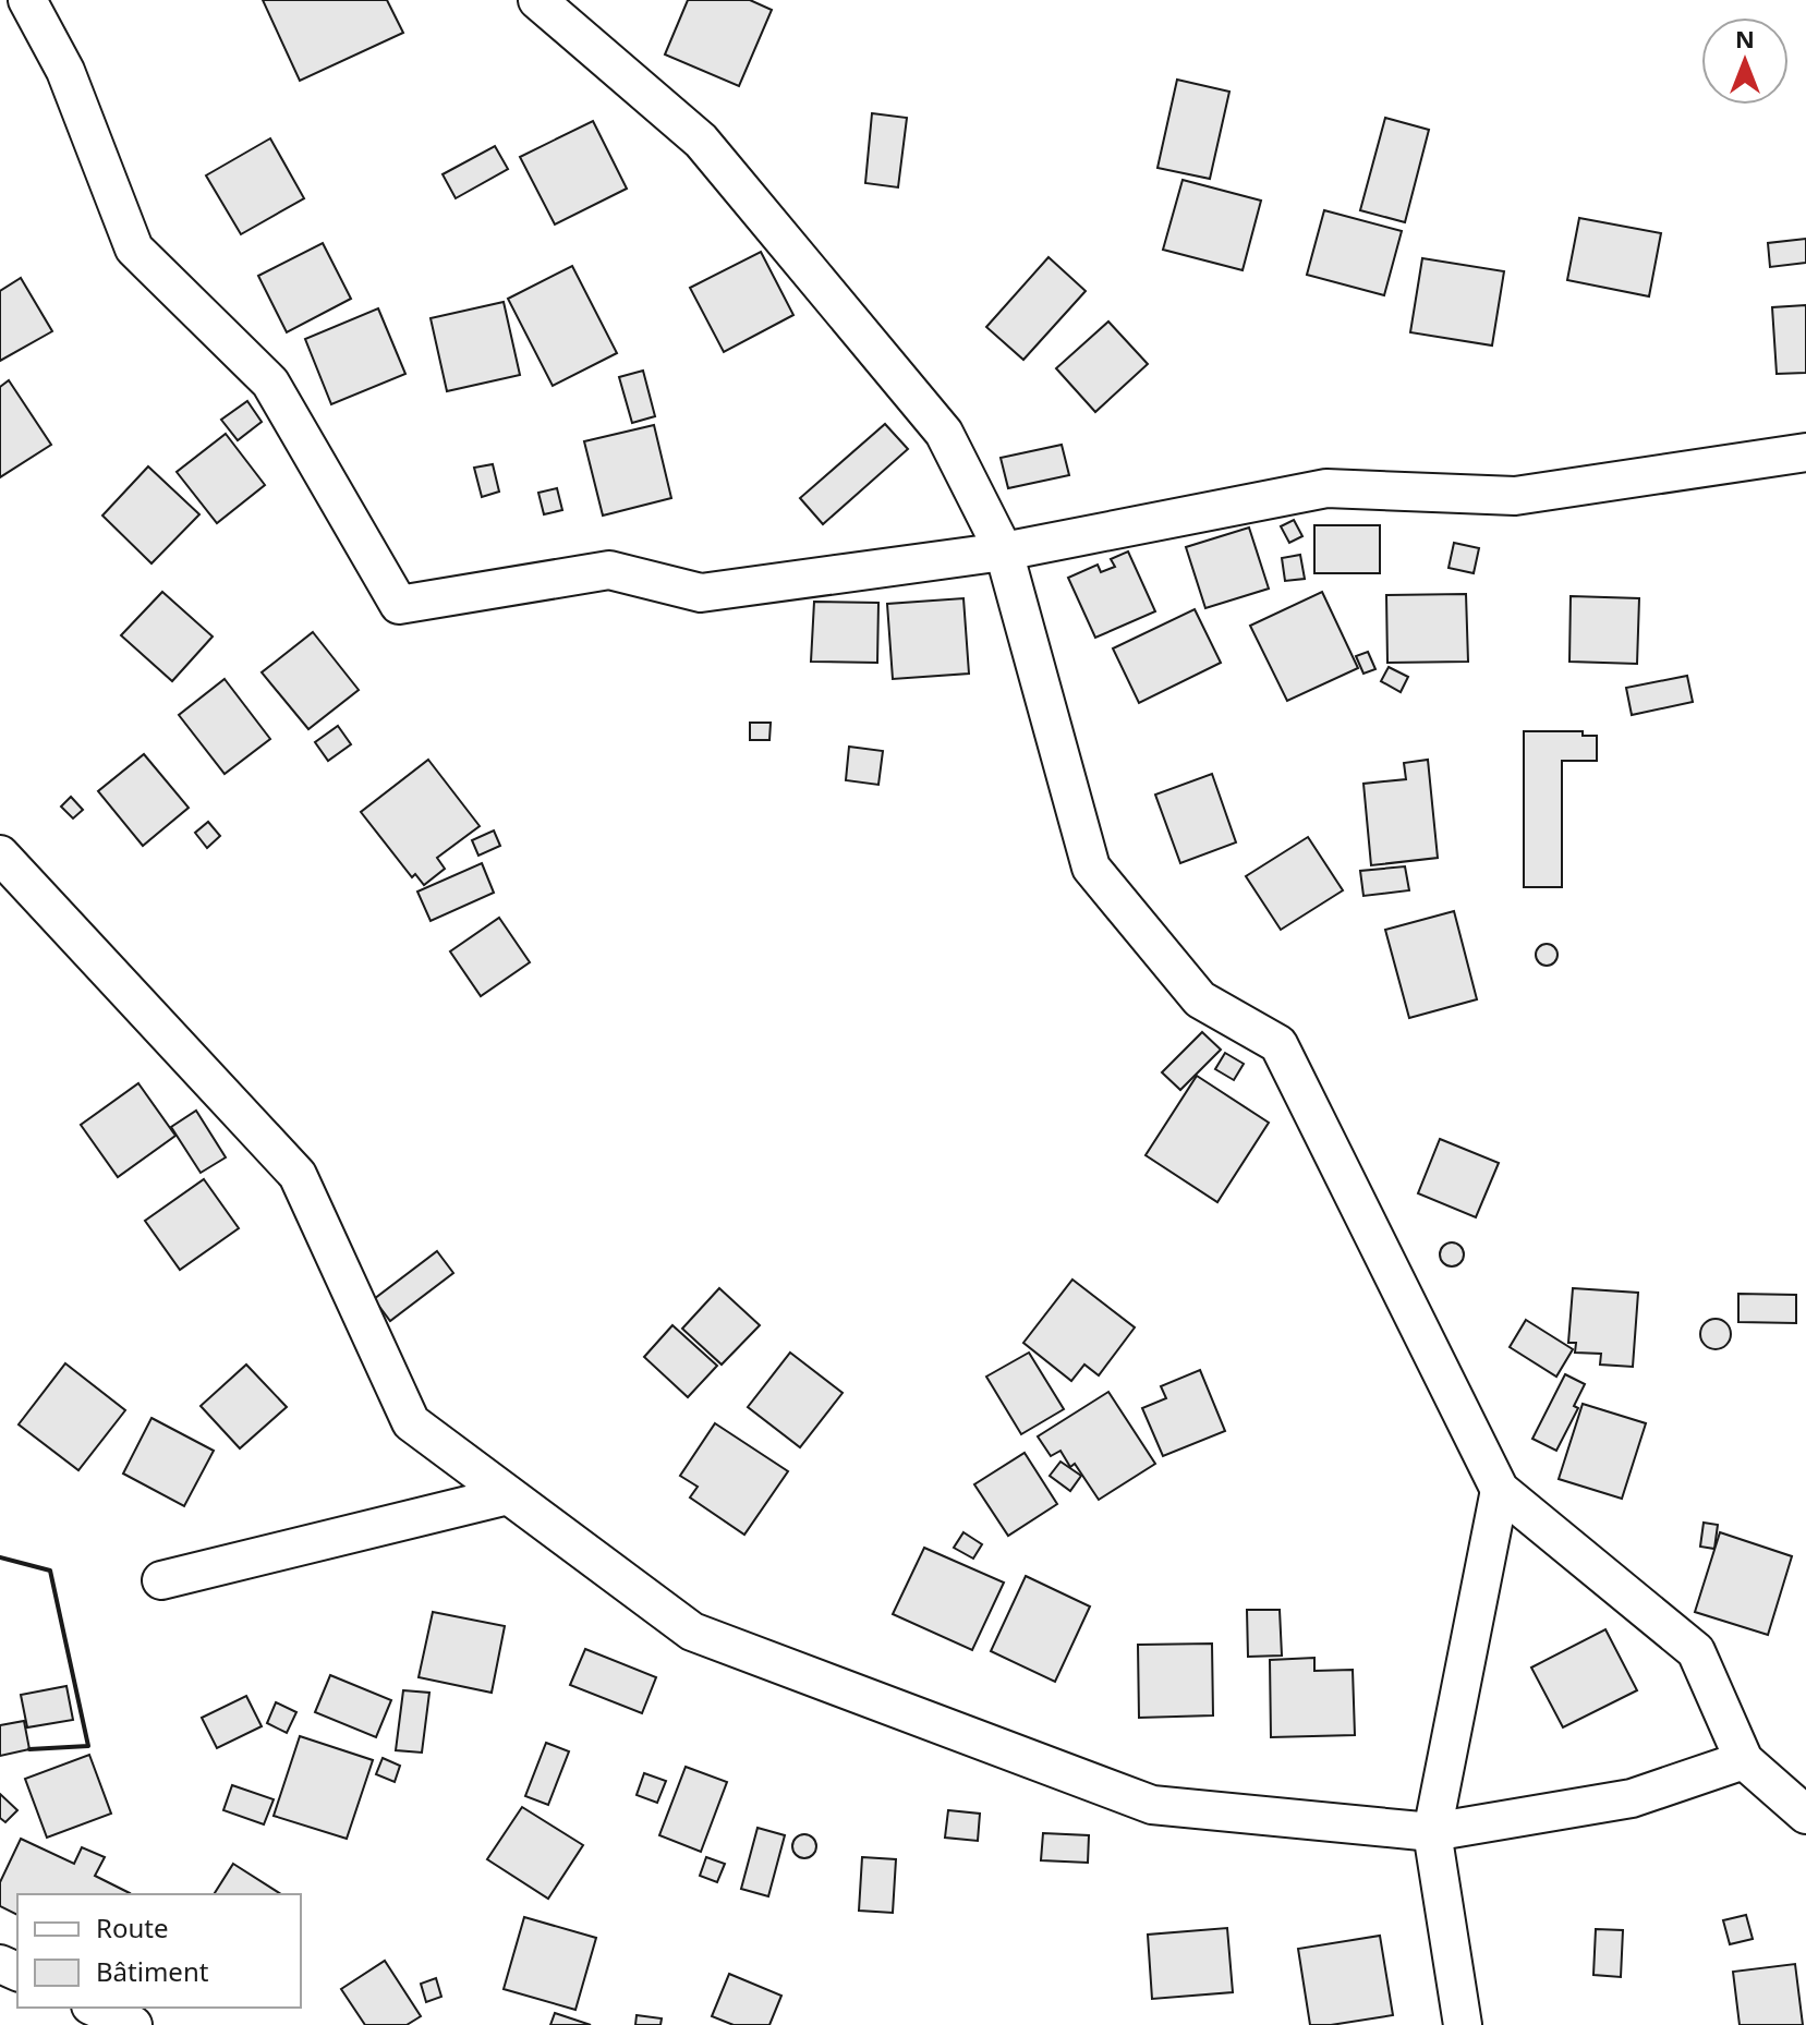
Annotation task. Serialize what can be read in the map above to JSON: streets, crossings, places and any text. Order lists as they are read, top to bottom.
{
  "legend": ["Route", "Bâtiment"],
  "north": "top"
}
